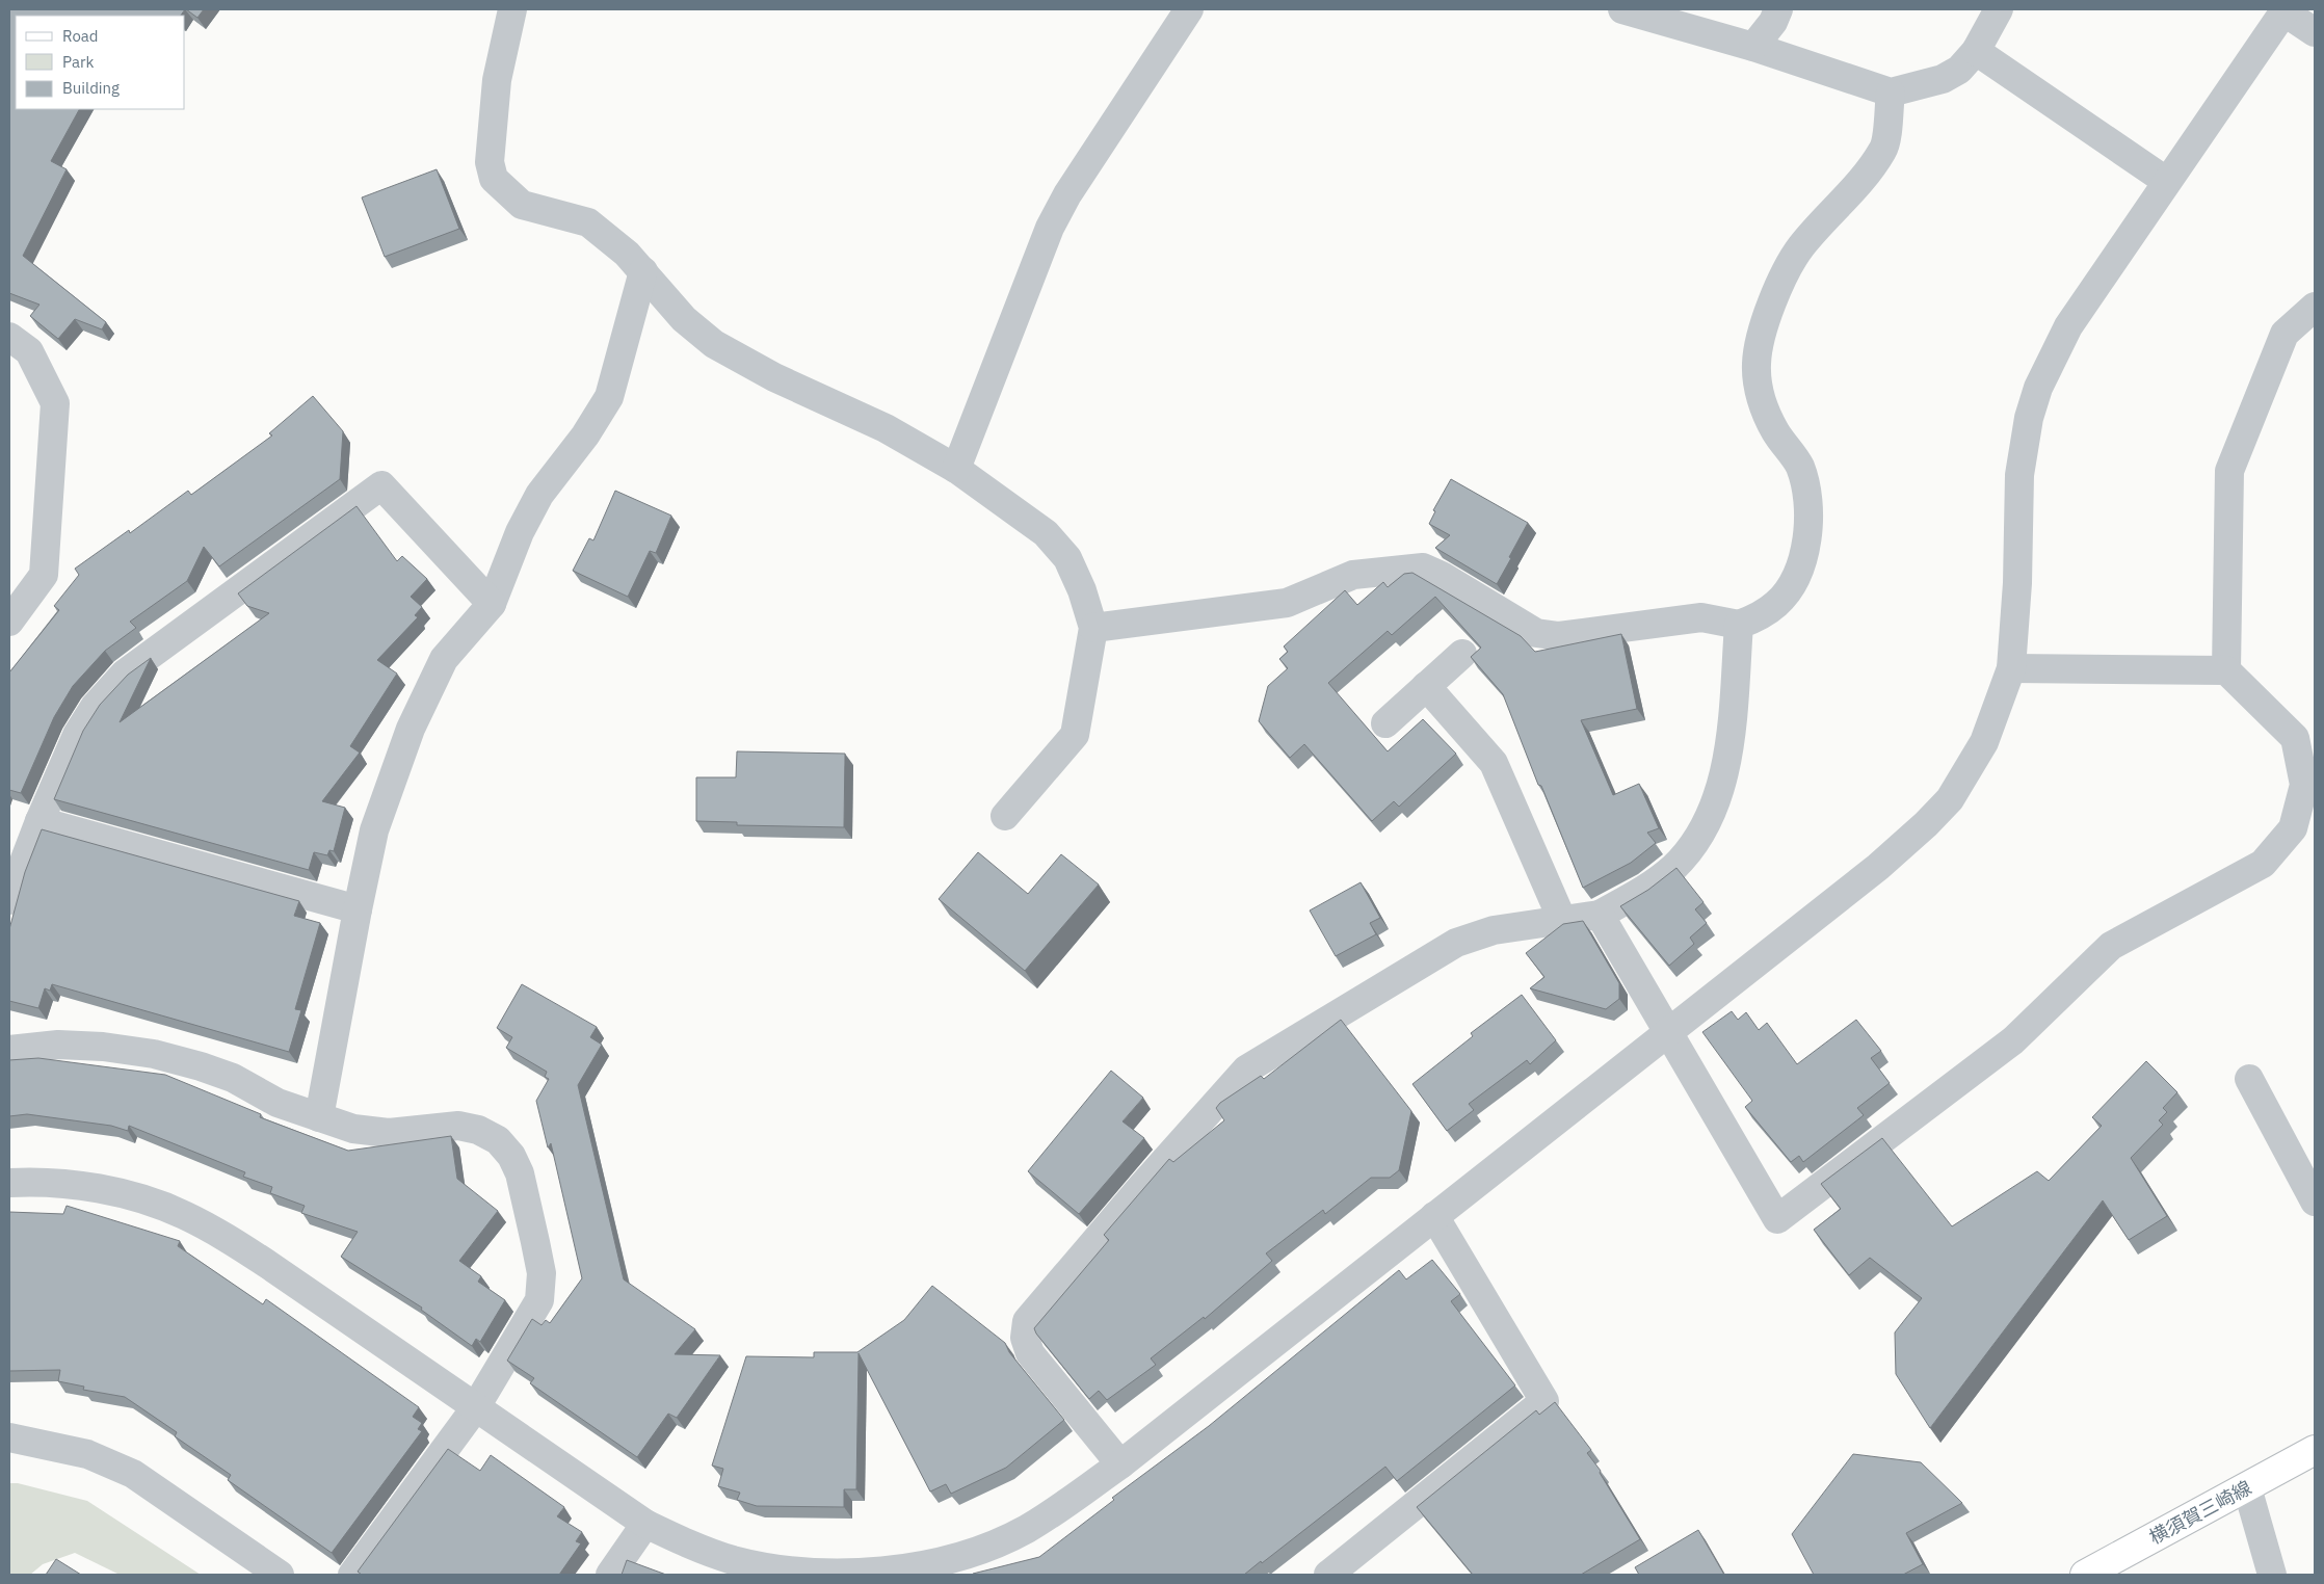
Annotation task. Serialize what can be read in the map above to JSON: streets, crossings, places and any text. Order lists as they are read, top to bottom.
{
  "streets": {
    "main road": ["横須賀三崎線"]
  },
  "legend": ["Road", "Park", "Building"]
}
